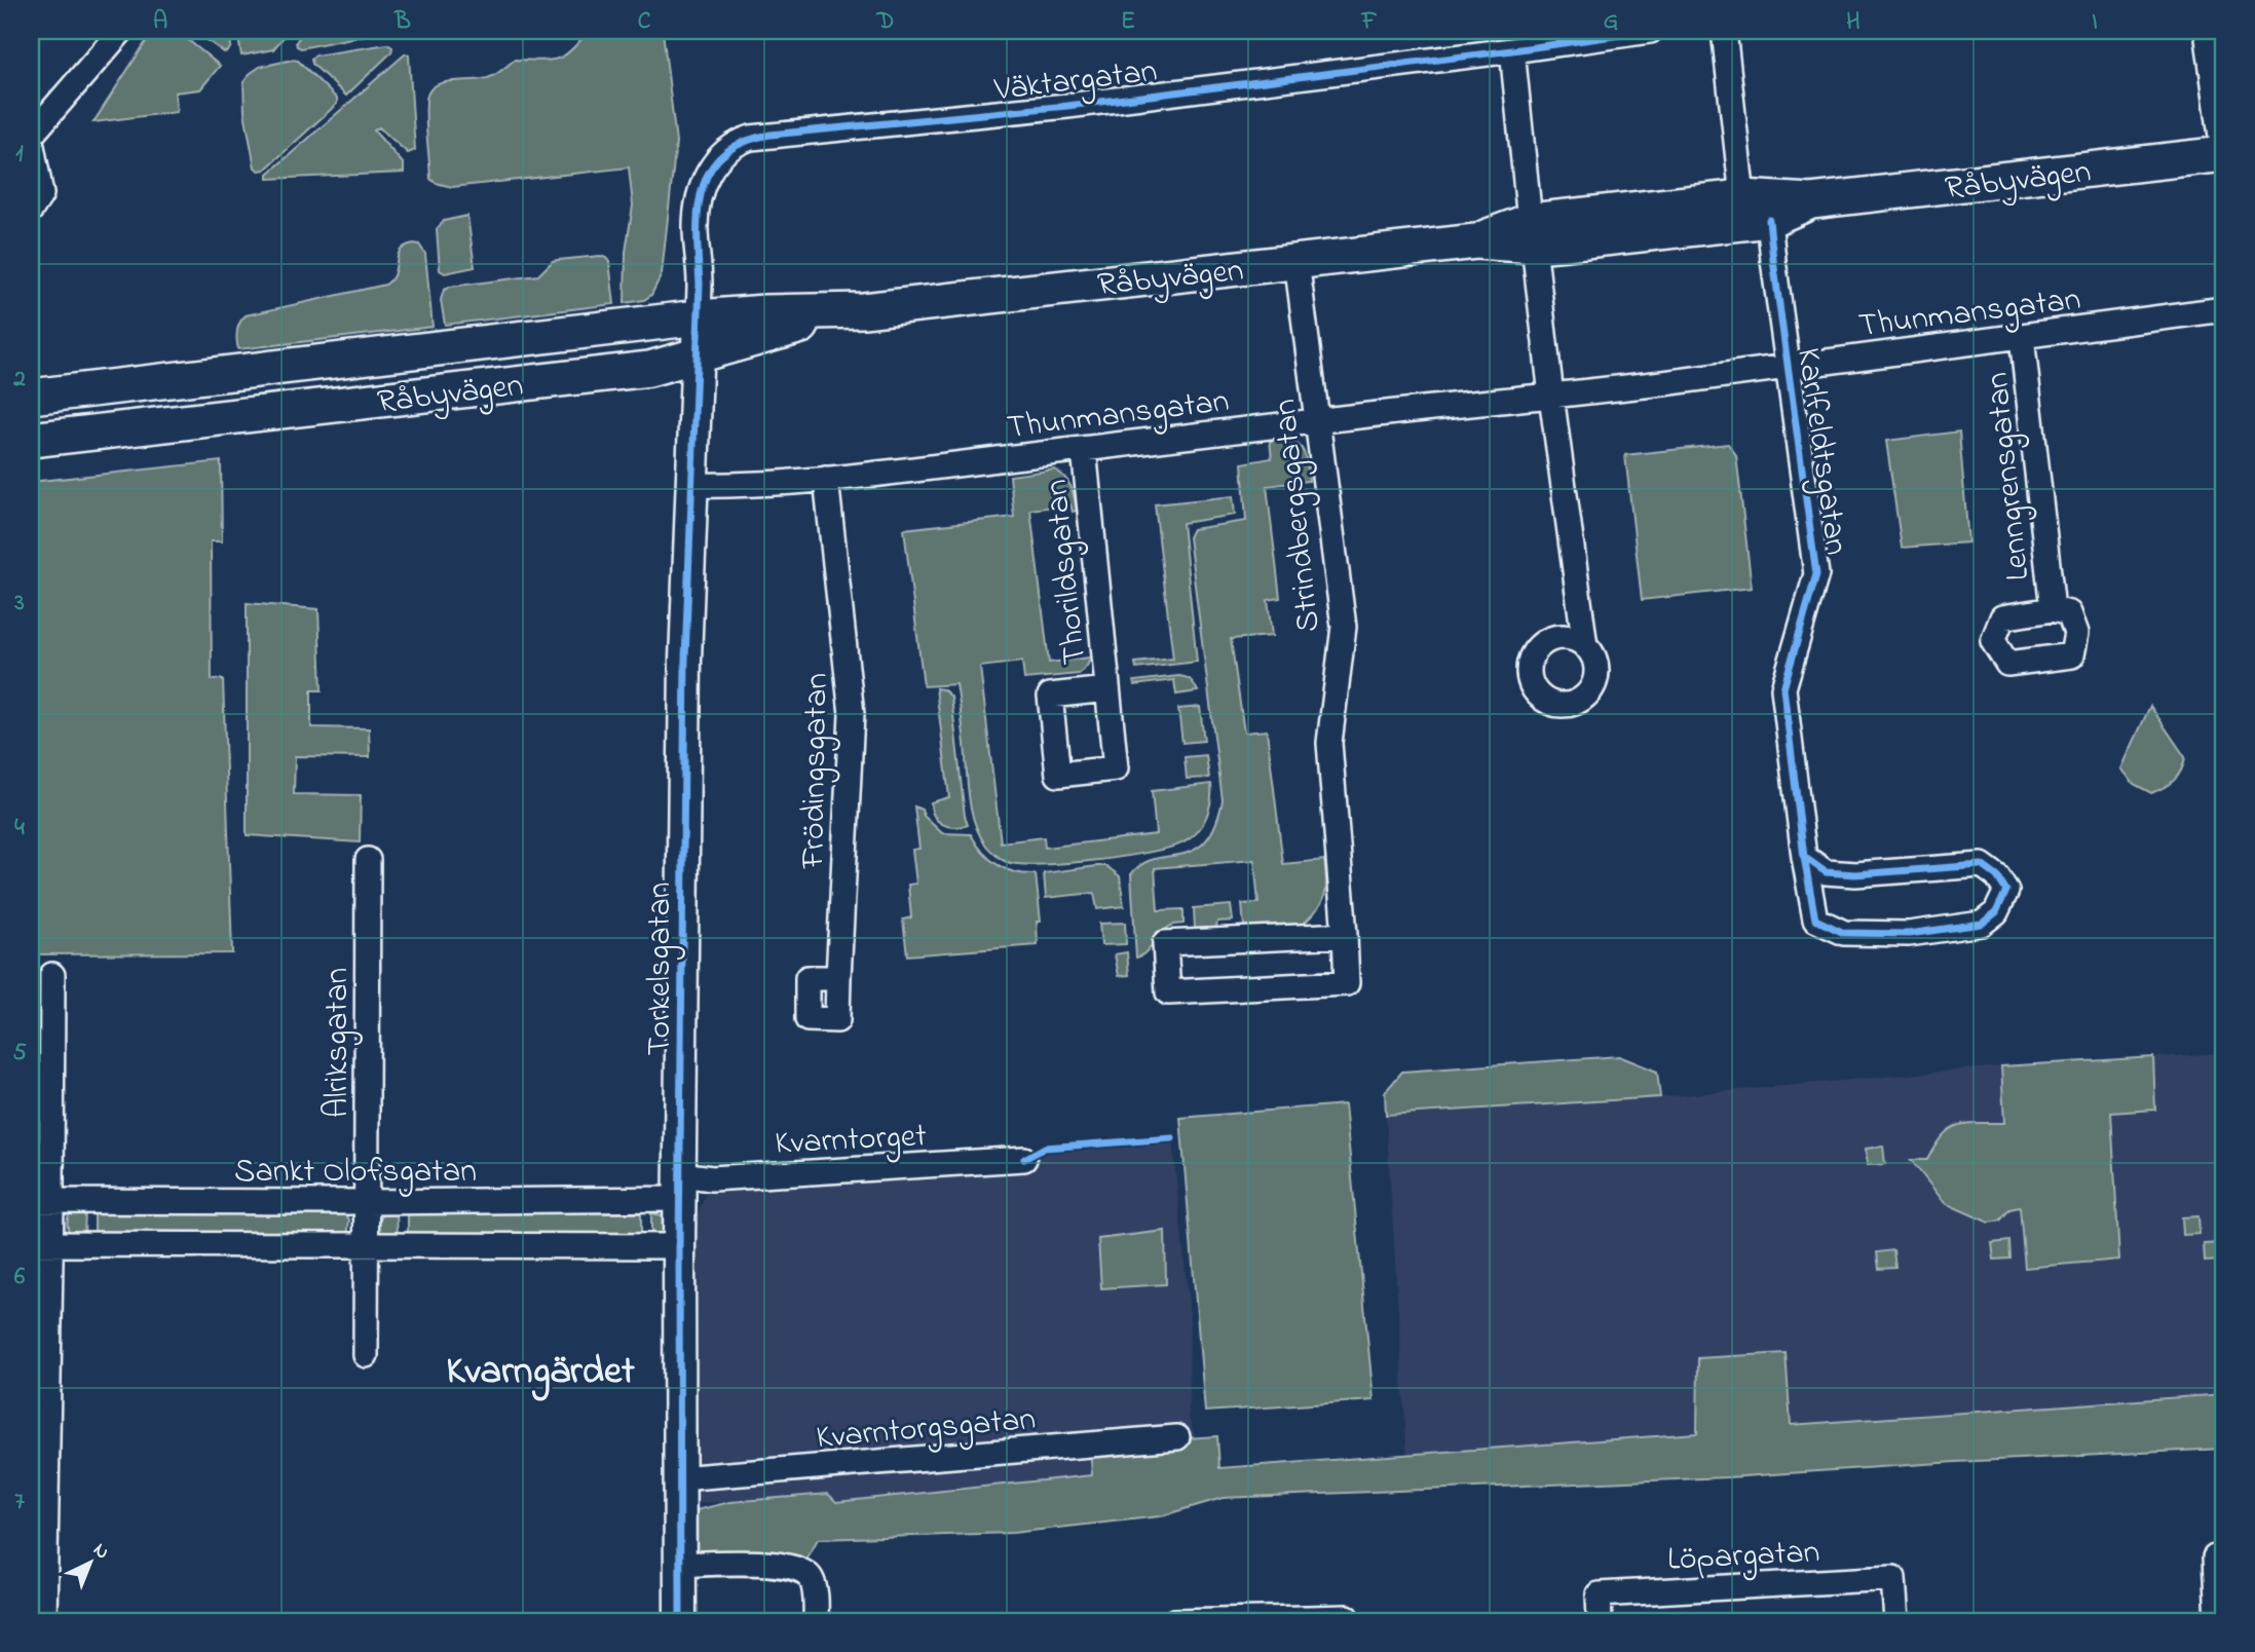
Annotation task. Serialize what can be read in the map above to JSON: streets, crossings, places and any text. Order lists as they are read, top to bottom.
{
  "streets": {
    "main road": ["Råbyvägen"],
    "street": [
      "Väktargatan",
      "Thunmansgatan",
      "Karlfeldtsgatan",
      "Lenngrensgatan",
      "Strindbergsgatan",
      "Thorildsgatan",
      "Frödingsgatan",
      "Torkelsgatan",
      "Alriksgatan",
      "Kvarntorget",
      "Sankt Olofsgatan",
      "Kvarntorgsgatan",
      "Löpargatan"
    ]
  },
  "crossings": [
    ["Väktargatan", "Råbyvägen"],
    ["Väktargatan", "Torkelsgatan"],
    ["Råbyvägen", "Karlfeldtsgatan"],
    ["Råbyvägen", "Strindbergsgatan"],
    ["Råbyvägen", "Torkelsgatan"],
    ["Thunmansgatan", "Karlfeldtsgatan"],
    ["Thunmansgatan", "Lenngrensgatan"],
    ["Thunmansgatan", "Strindbergsgatan"],
    ["Thunmansgatan", "Thorildsgatan"],
    ["Thunmansgatan", "Frödingsgatan"],
    ["Thunmansgatan", "Torkelsgatan"],
    ["Torkelsgatan", "Kvarntorget"],
    ["Torkelsgatan", "Sankt Olofsgatan"],
    ["Torkelsgatan", "Kvarntorgsgatan"],
    ["Alriksgatan", "Sankt Olofsgatan"],
    ["Kvarntorget", "Sankt Olofsgatan"]
  ],
  "districts": ["Kvarngärdet"],
  "north": "top right",
  "grid": {
    "columns": [
      "A",
      "B",
      "C",
      "D",
      "E",
      "F",
      "G",
      "H",
      "I"
    ],
    "rows": [
      "1",
      "2",
      "3",
      "4",
      "5",
      "6",
      "7"
    ]
  }
}
